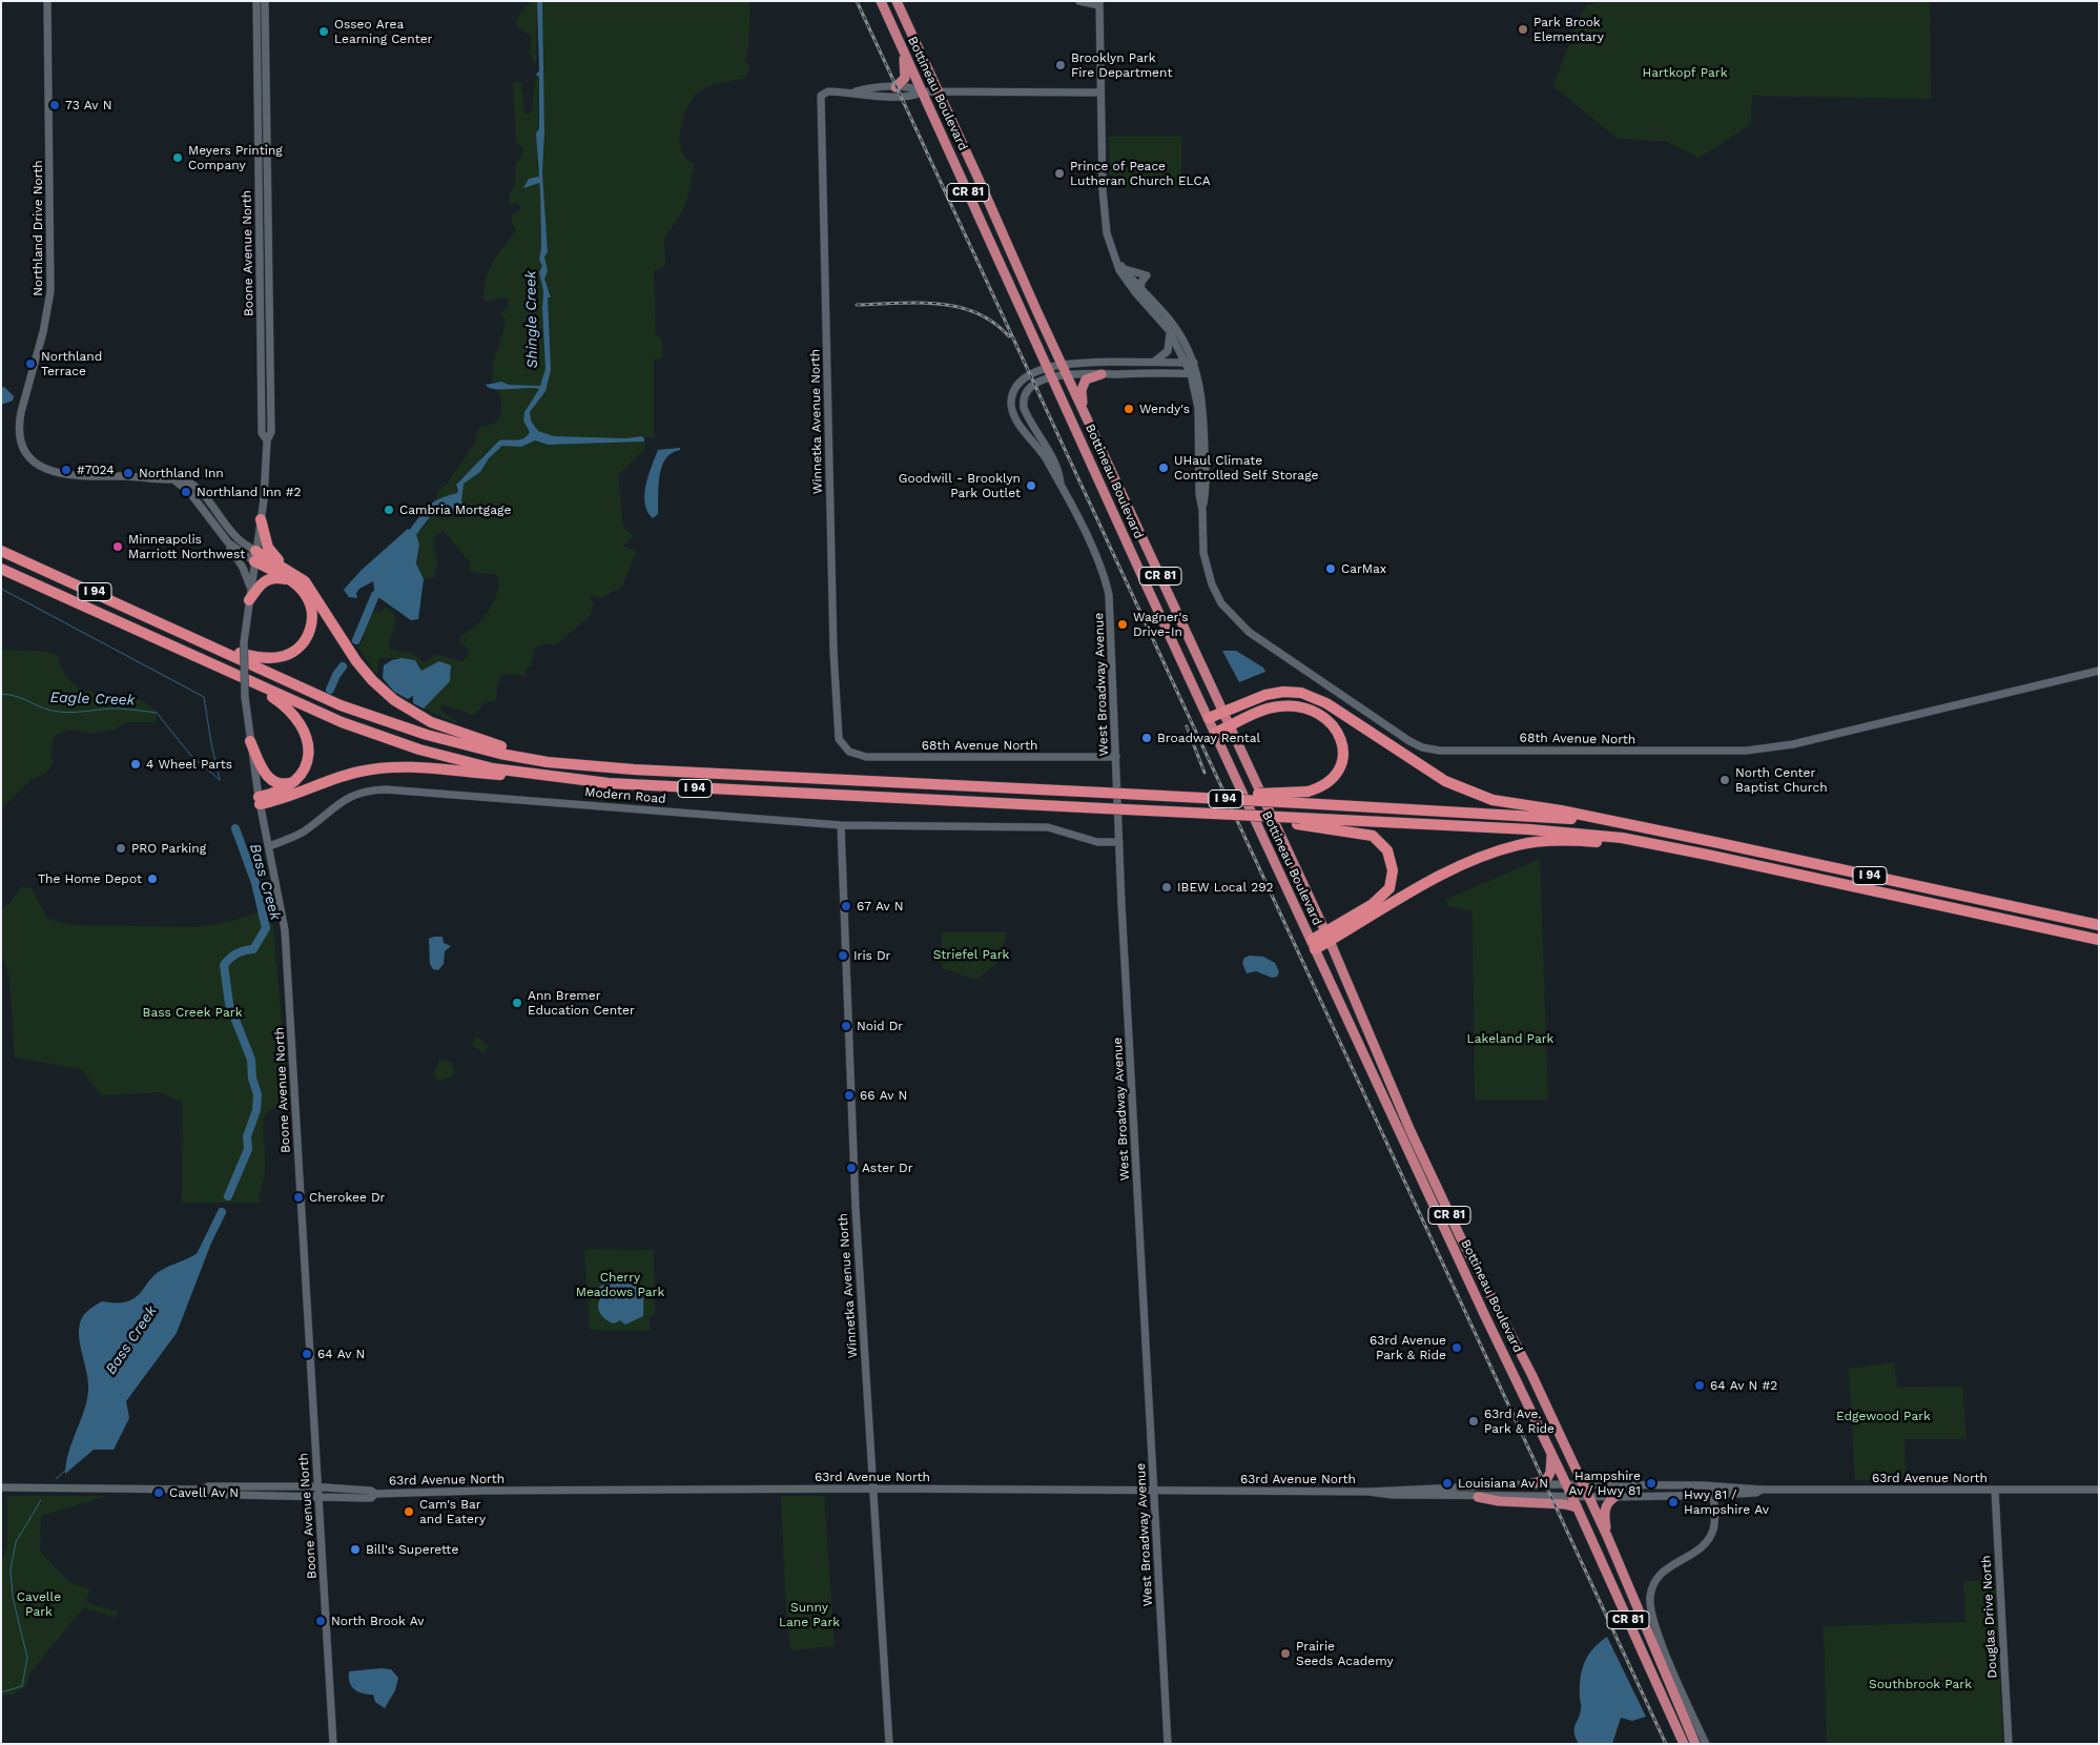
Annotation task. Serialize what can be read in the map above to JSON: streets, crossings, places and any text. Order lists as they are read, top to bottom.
{
  "streets": {
    "highway": ["Bottineau Boulevard", "CR 81", "I 94"],
    "street": [
      "Northland Drive North",
      "Boone Avenue North",
      "Winnetka Avenue North",
      "West Broadway Avenue",
      "68th Avenue North",
      "Modern Road",
      "63rd Avenue North",
      "Douglas Drive North"
    ]
  },
  "crossings": [
    ["Bottineau Boulevard", "West Broadway Avenue"],
    ["Bottineau Boulevard", "63rd Avenue North"],
    ["Northland Drive North", "Boone Avenue North"],
    ["Boone Avenue North", "Modern Road"],
    ["Boone Avenue North", "63rd Avenue North"],
    ["Winnetka Avenue North", "68th Avenue North"],
    ["Winnetka Avenue North", "Modern Road"],
    ["Winnetka Avenue North", "63rd Avenue North"],
    ["West Broadway Avenue", "68th Avenue North"],
    ["West Broadway Avenue", "Modern Road"],
    ["West Broadway Avenue", "63rd Avenue North"],
    ["63rd Avenue North", "Douglas Drive North"]
  ],
  "water": ["Shingle Creek", "Eagle Creek", "Bass Creek"],
  "parks": [
    "Hartkopf Park",
    "Striefel Park",
    "Bass Creek Park",
    "Lakeland Park",
    "Cherry Meadows Park",
    "Edgewood Park",
    "Cavelle Park",
    "Sunny Lane Park",
    "Southbrook Park"
  ],
  "places": [
    "Park Brook Elementary",
    "Osseo Area Learning Center",
    "Brooklyn Park Fire Department",
    "73 Av N",
    "Meyers Printing Company",
    "Prince of Peace Lutheran Church ELCA",
    "Northland Terrace",
    "Wendy's",
    "UHaul Climate Controlled Self Storage",
    "#7024",
    "Northland Inn",
    "Goodwill - Brooklyn Park Outlet",
    "Northland Inn #2",
    "Cambria Mortgage",
    "Minneapolis Marriott Northwest",
    "CarMax",
    "Wagner's Drive-In",
    "Broadway Rental",
    "4 Wheel Parts",
    "North Center Baptist Church",
    "PRO Parking",
    "The Home Depot",
    "IBEW Local 292",
    "67 Av N",
    "Iris Dr",
    "Ann Bremer Education Center",
    "Noid Dr",
    "66 Av N",
    "Aster Dr",
    "Cherokee Dr",
    "63rd Avenue Park & Ride",
    "64 Av N",
    "64 Av N #2",
    "63rd Ave. Park & Ride",
    "Louisiana Av N",
    "Hampshire Av / Hwy 81",
    "Cavell Av N",
    "Hwy 81 / Hampshire Av",
    "Cam's Bar and Eatery",
    "Bill's Superette",
    "North Brook Av",
    "Prairie Seeds Academy"
  ]
}
